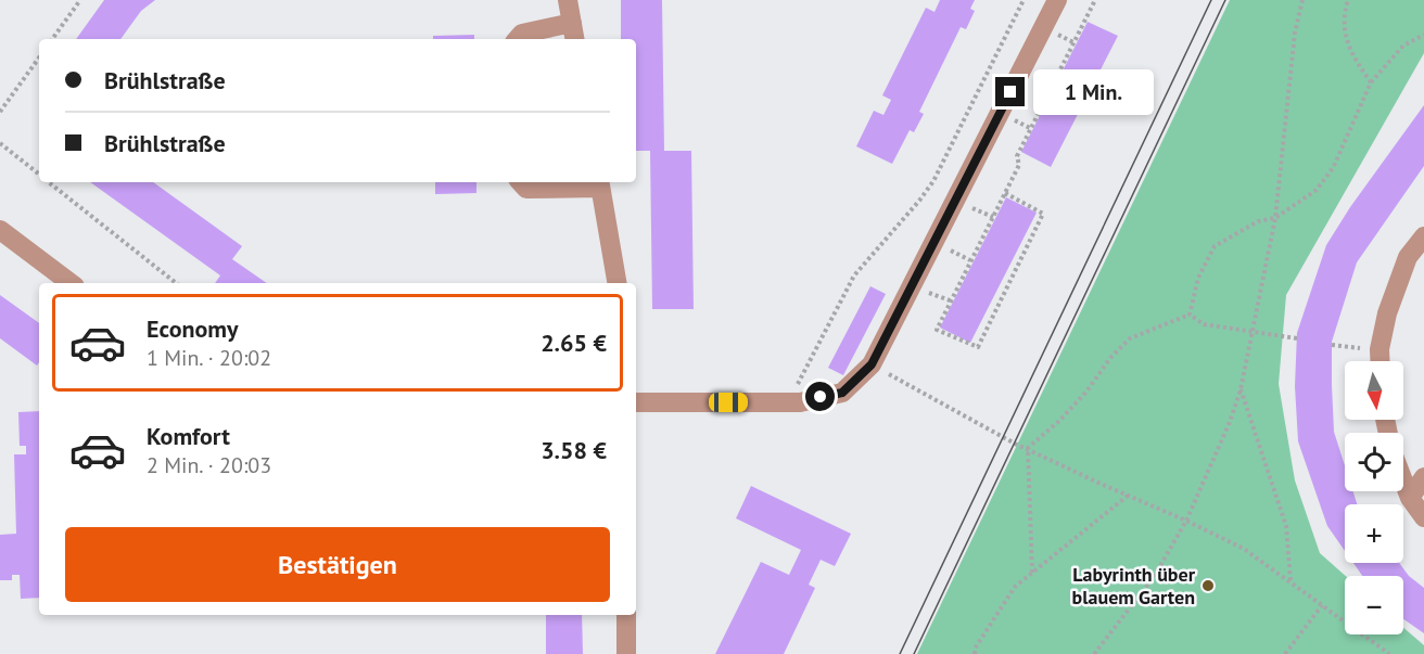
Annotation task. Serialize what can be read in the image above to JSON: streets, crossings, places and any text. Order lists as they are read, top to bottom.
{
  "places": ["Labyrinth über blauem Garten"],
  "north": "bottom",
  "page": {
    "banner": ["Brühlstraße", "Brühlstraße"],
    "bubble": "1 Min.",
    "list": [
      {
        "name": "Economy",
        "note": "1 Min. · 20:02",
        "value": "2.65 €"
      },
      {
        "name": "Komfort",
        "note": "2 Min. · 20:03",
        "value": "3.58 €"
      }
    ],
    "map_buttons": ["+", "−"],
    "buttons": "Bestätigen"
  }
}
